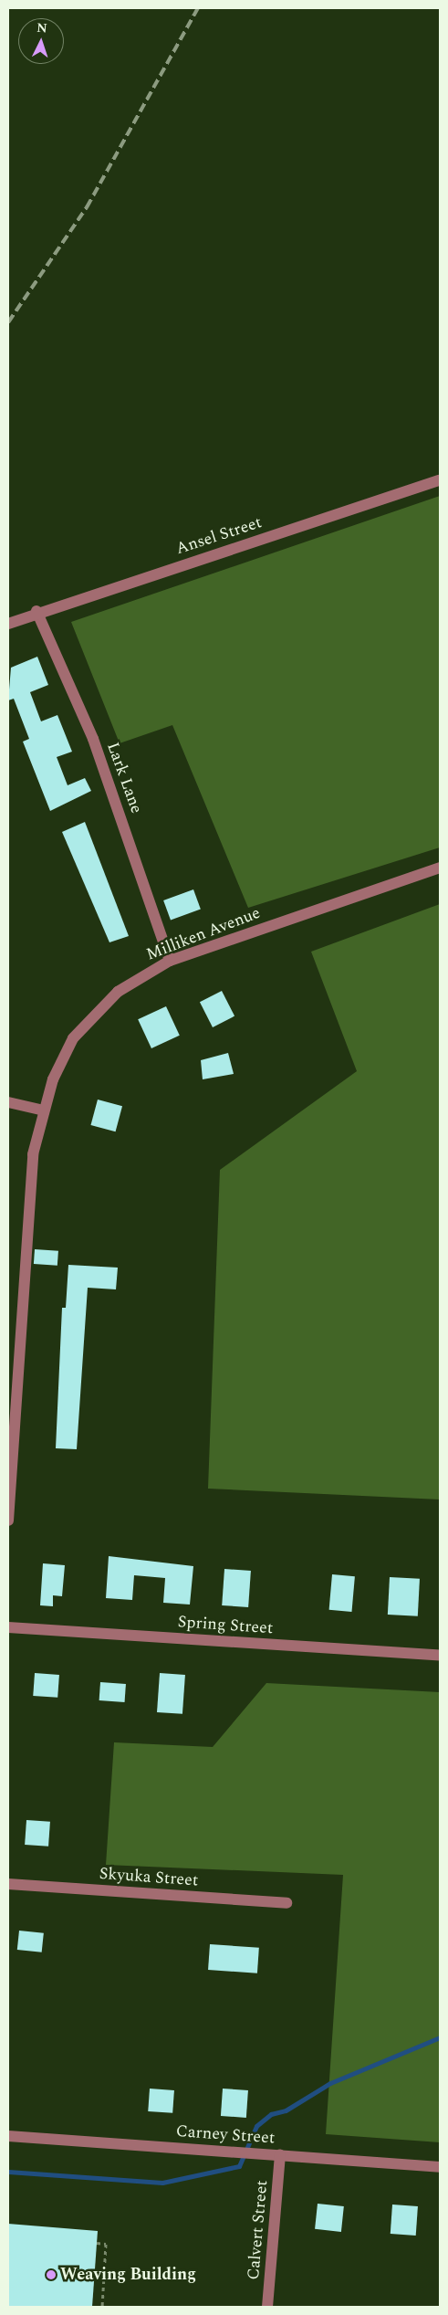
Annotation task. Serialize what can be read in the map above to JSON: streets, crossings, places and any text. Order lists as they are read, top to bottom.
{
  "streets": {
    "street": [
      "Ansel Street",
      "Lark Lane",
      "Milliken Avenue",
      "Spring Street",
      "Skyuka Street",
      "Carney Street",
      "Calvert Street"
    ]
  },
  "crossings": [
    ["Ansel Street", "Lark Lane"],
    ["Lark Lane", "Milliken Avenue"],
    ["Carney Street", "Calvert Street"]
  ],
  "places": ["Weaving Building"],
  "north": "top"
}
